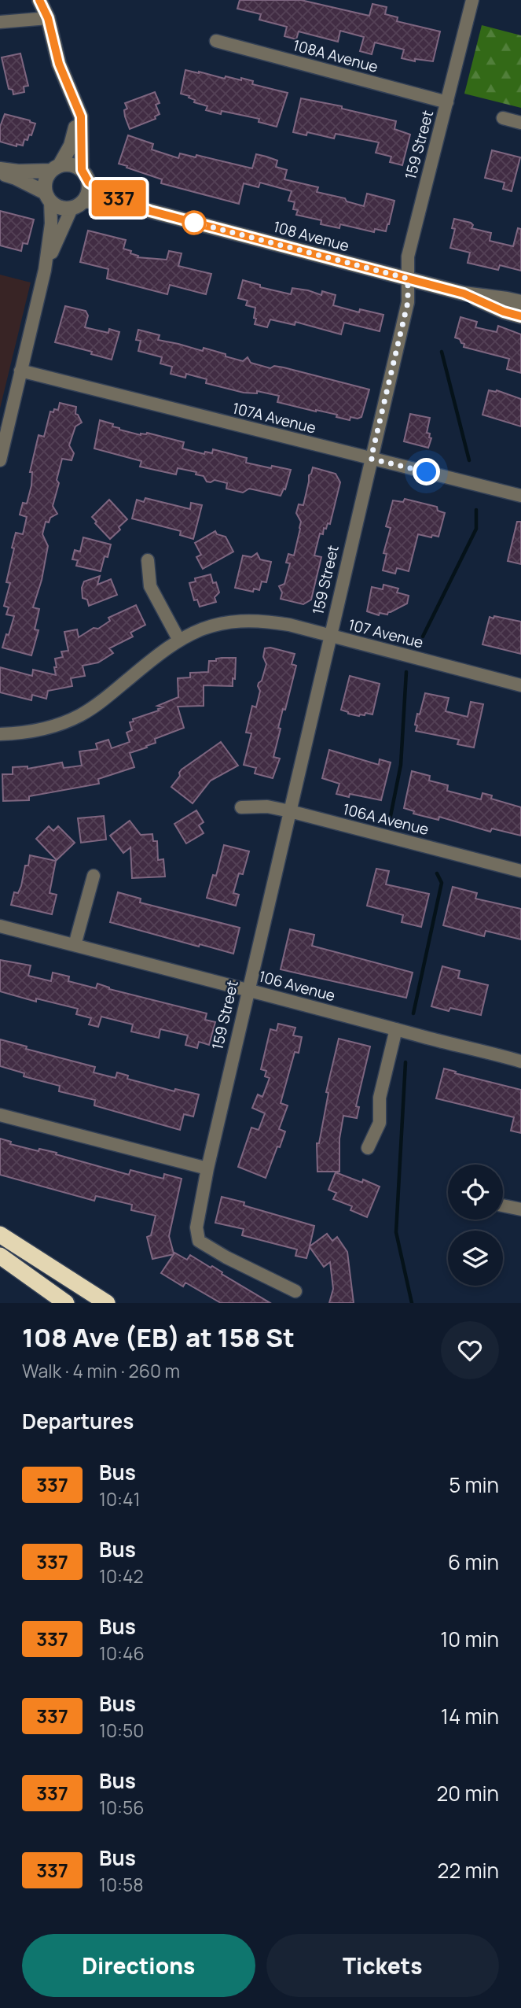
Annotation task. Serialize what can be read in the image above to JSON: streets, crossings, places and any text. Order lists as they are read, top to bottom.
{
  "streets": {
    "street": [
      "108A Avenue",
      "159 Street",
      "108 Avenue",
      "107A Avenue",
      "107 Avenue",
      "106A Avenue",
      "106 Avenue"
    ]
  },
  "crossings": [
    ["108A Avenue", "159 Street"],
    ["159 Street", "108 Avenue"],
    ["159 Street", "107A Avenue"],
    ["159 Street", "107 Avenue"],
    ["159 Street", "106A Avenue"],
    ["159 Street", "106 Avenue"]
  ],
  "lines": ["bus line 337"],
  "page": {
    "on_map": "337",
    "heading": [
      ["108 Ave (EB) at 158 St", "Walk · 4 min · 260 m"],
      "Departures"
    ],
    "list": [
      {
        "mark": "337",
        "name": "Bus",
        "note": "10:41",
        "value": "5 min"
      },
      {
        "mark": "337",
        "name": "Bus",
        "note": "10:42",
        "value": "6 min"
      },
      {
        "mark": "337",
        "name": "Bus",
        "note": "10:46",
        "value": "10 min"
      },
      {
        "mark": "337",
        "name": "Bus",
        "note": "10:50",
        "value": "14 min"
      },
      {
        "mark": "337",
        "name": "Bus",
        "note": "10:56",
        "value": "20 min"
      },
      {
        "mark": "337",
        "name": "Bus",
        "note": "10:58",
        "value": "22 min"
      }
    ],
    "buttons": ["Directions", "Tickets"]
  }
}
